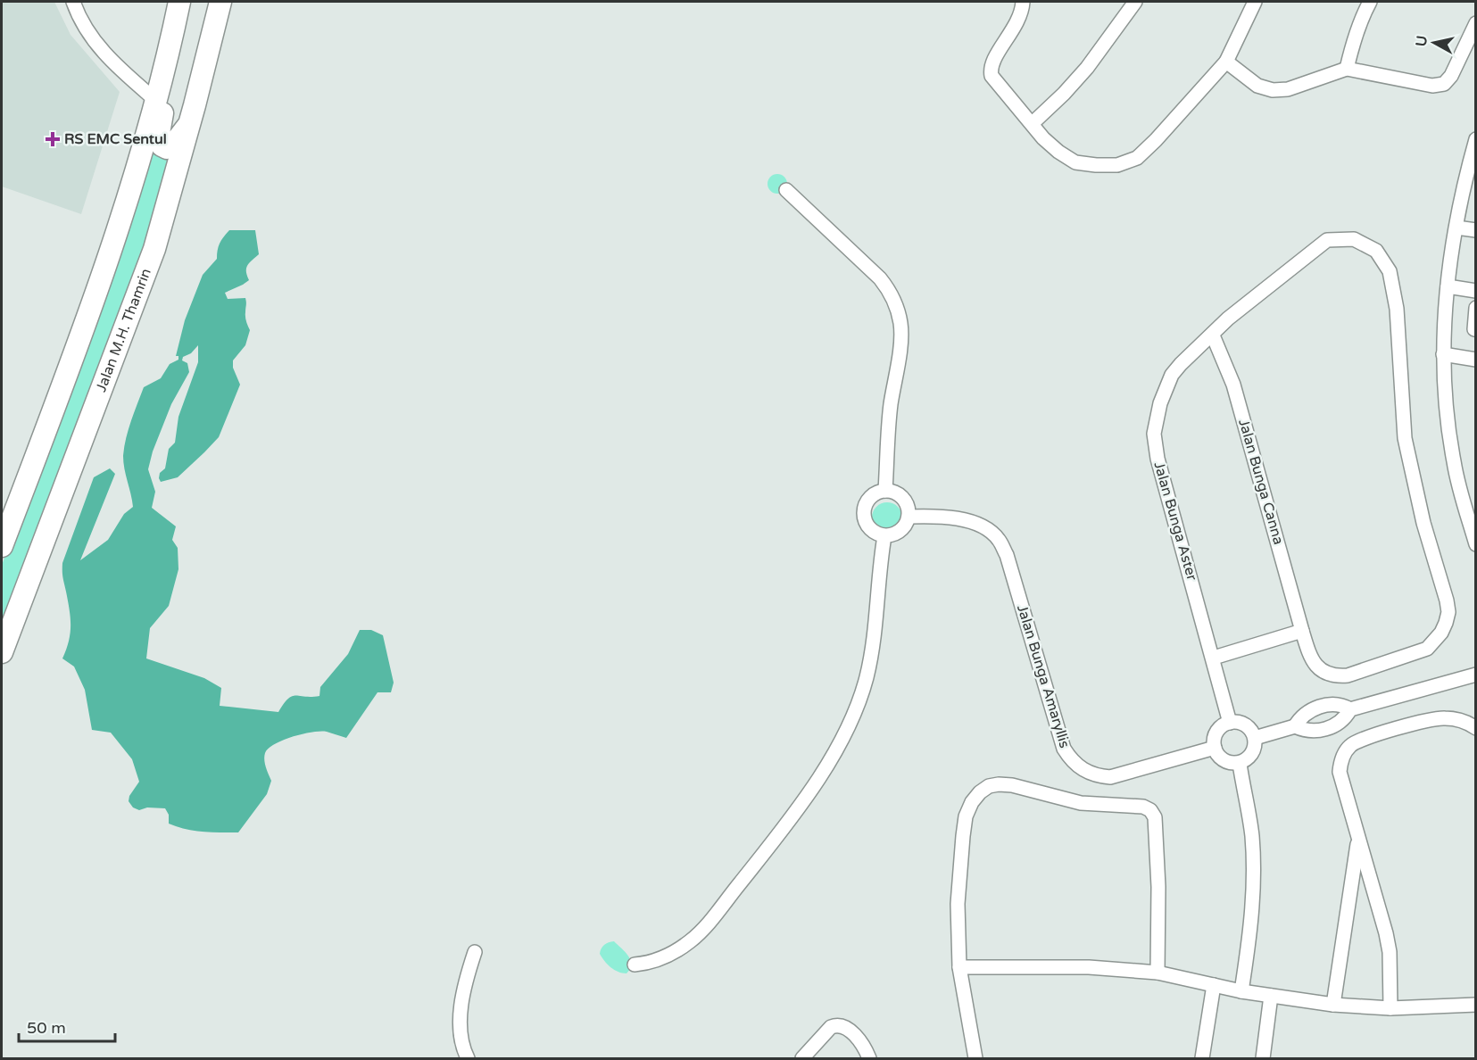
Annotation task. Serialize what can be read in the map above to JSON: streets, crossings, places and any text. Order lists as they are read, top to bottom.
{
  "streets": {
    "main road": ["Jalan M.H. Thamrin"],
    "street": ["Jalan Bunga Canna", "Jalan Bunga Aster", "Jalan Bunga Amaryllis"]
  },
  "crossings": [
    ["Jalan Bunga Canna", "Jalan Bunga Aster"],
    ["Jalan Bunga Aster", "Jalan Bunga Amaryllis"]
  ],
  "places": {
    "health": ["RS EMC Sentul"]
  },
  "scale_bar": "50 m",
  "north": "left"
}
